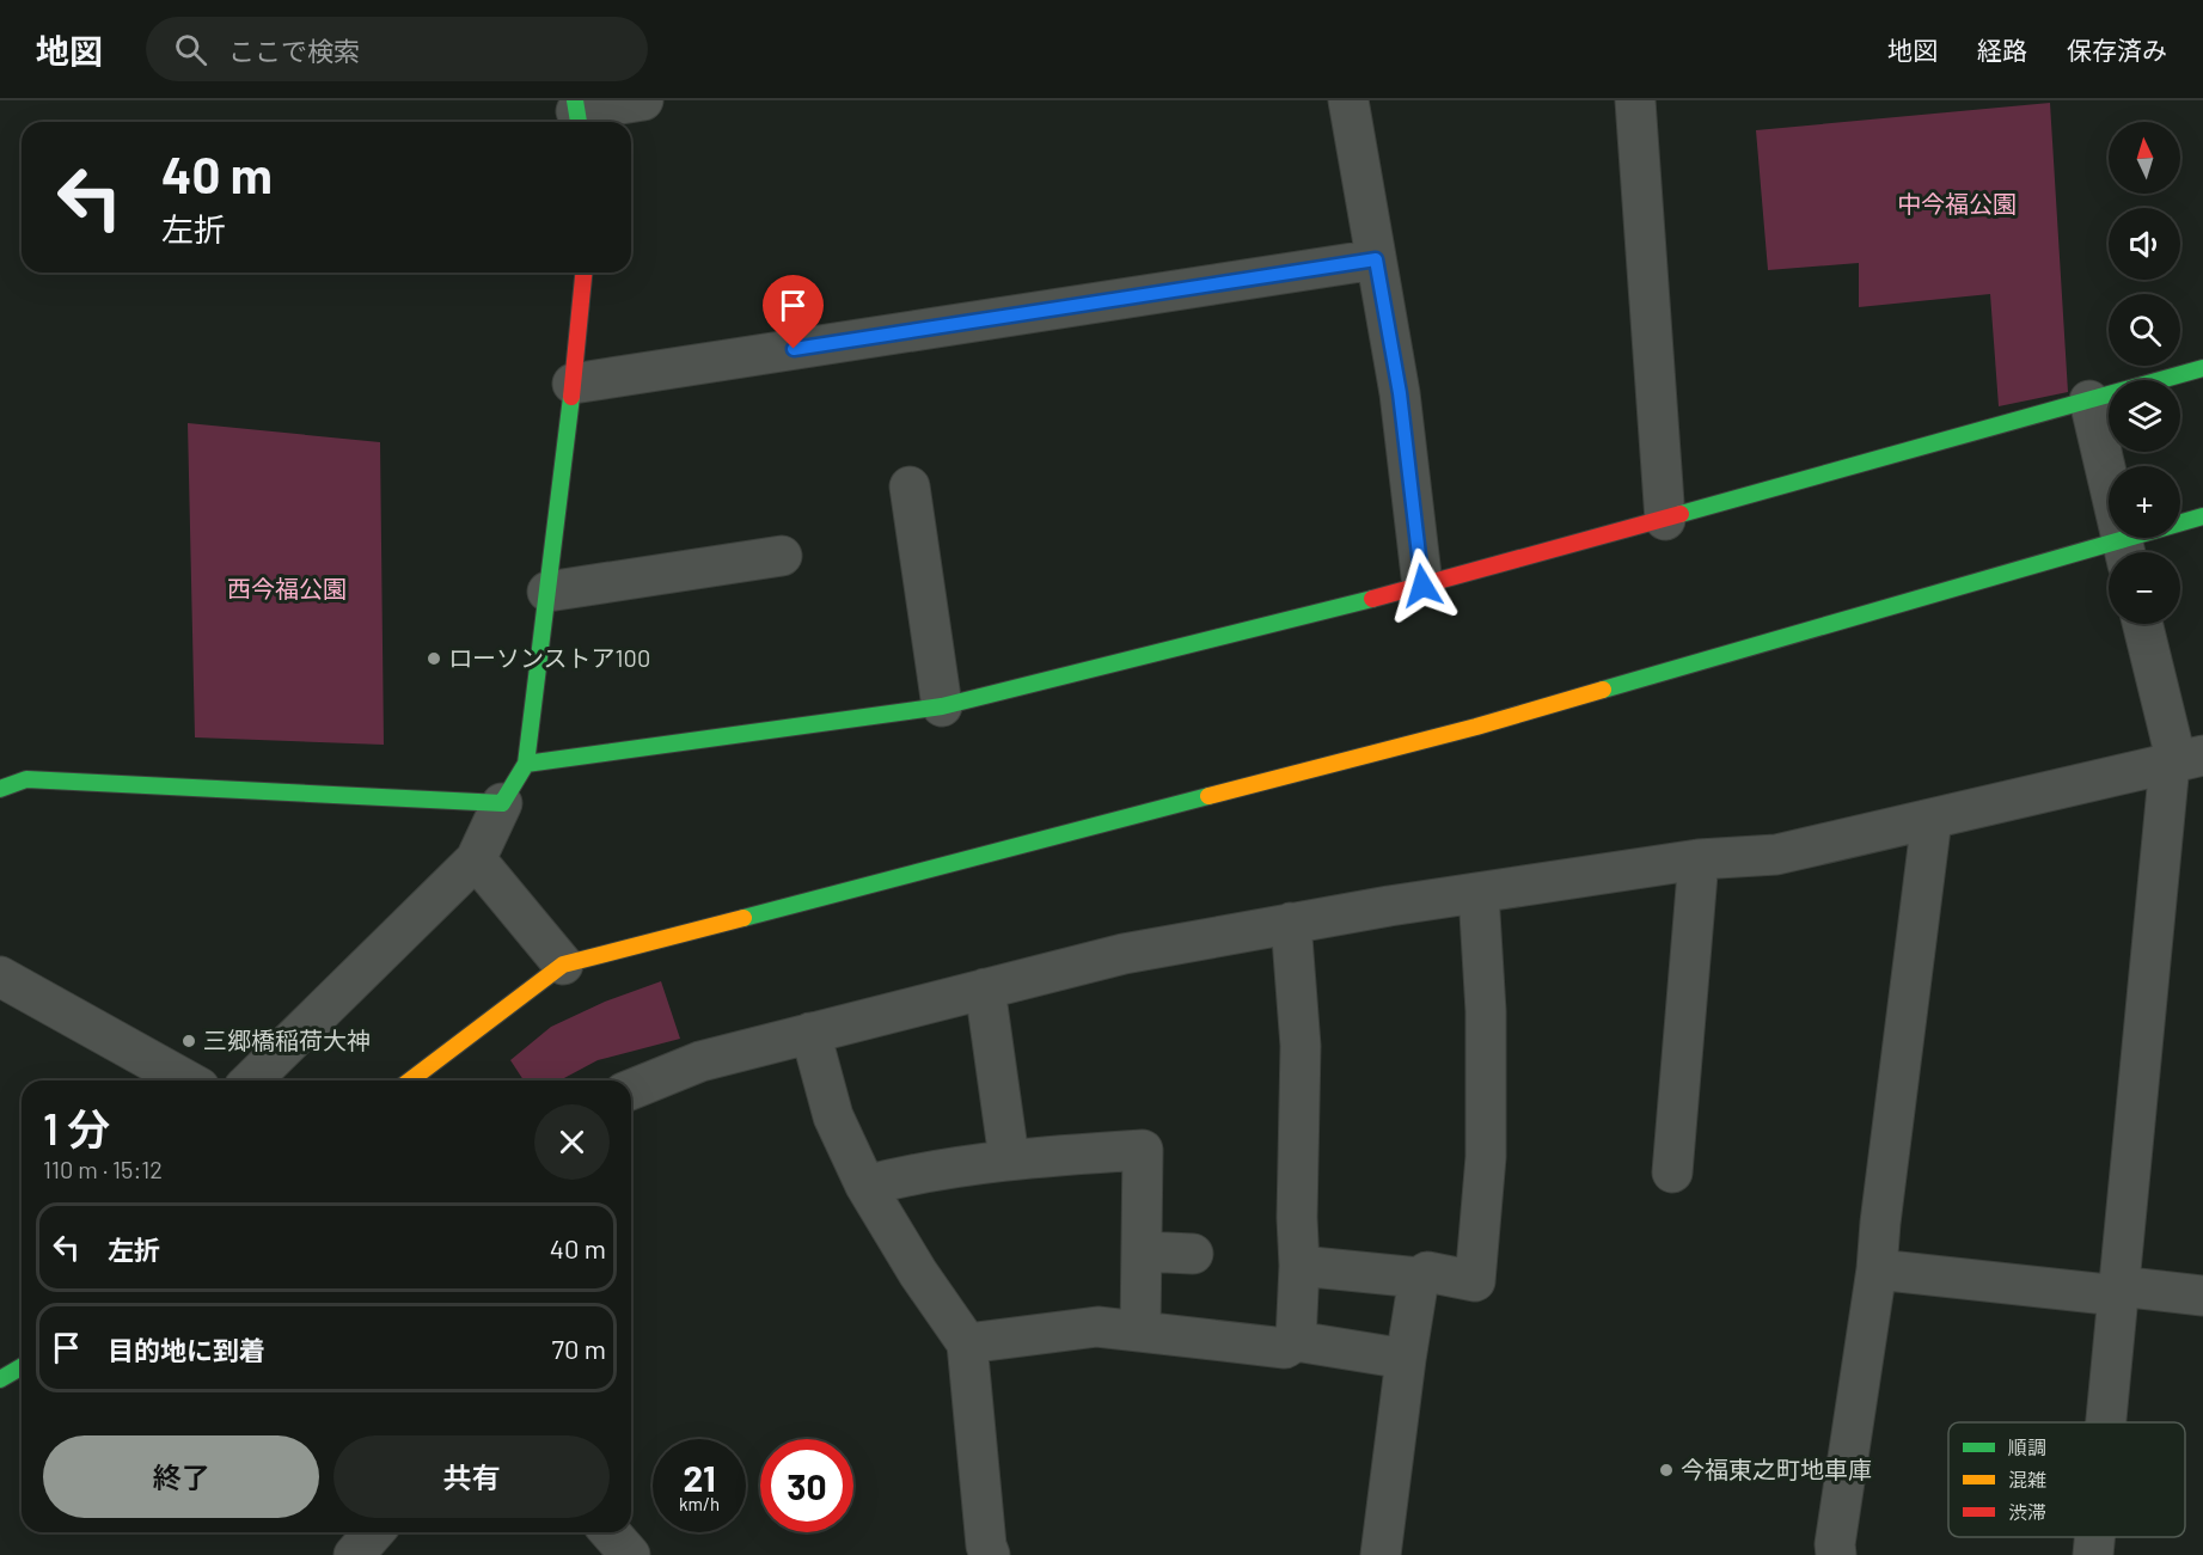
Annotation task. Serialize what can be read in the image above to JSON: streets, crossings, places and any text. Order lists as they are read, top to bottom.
{
  "parks": ["中今福公園", "西今福公園"],
  "places": ["ローソンストア100", "三郷橋稲荷大神", "今福東之町地車庫"],
  "legend": ["順調", "混雑", "渋滞"],
  "north": "top",
  "page": {
    "header": "地図",
    "search": "ここで検索",
    "nav": ["地図", "経路", "保存済み"],
    "map_buttons": ["+", "−"],
    "turn": ["40 m", "左折"],
    "heading": ["1 分", "110 m · 15:12"],
    "list": [
      {
        "name": "左折",
        "value": "40 m"
      },
      {
        "name": "目的地に到着",
        "value": "70 m"
      }
    ],
    "buttons": ["終了", "共有"],
    "speed": "21 km/h",
    "limit": "30"
  }
}
